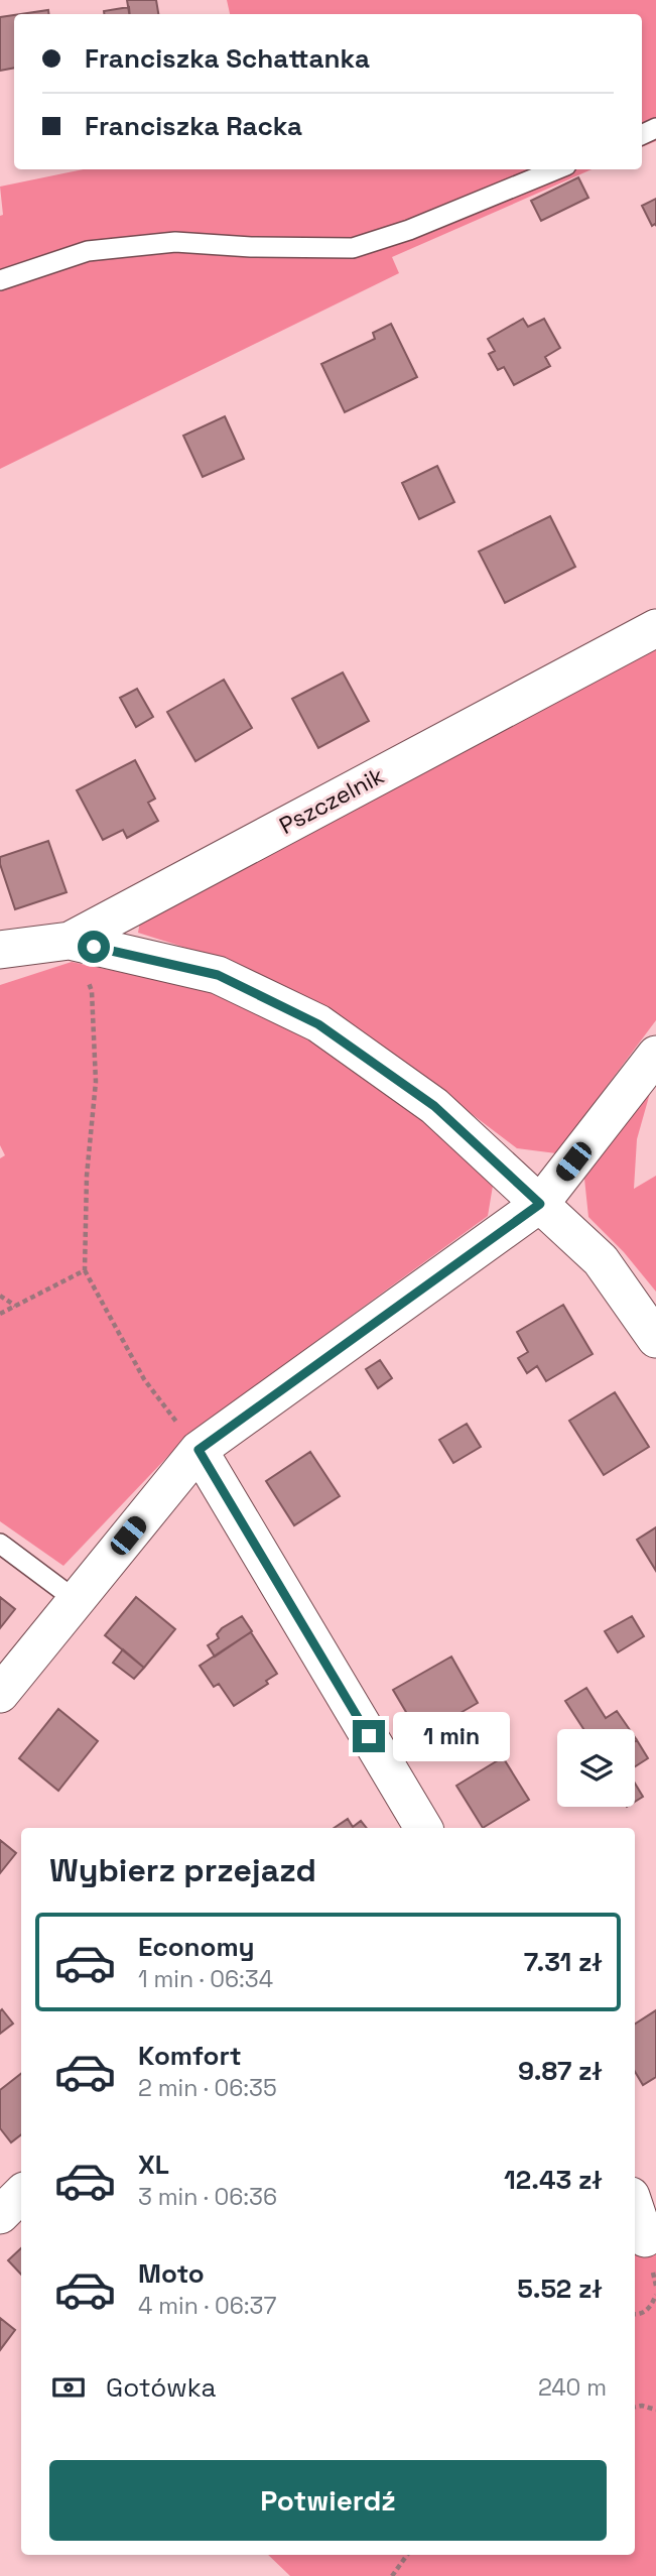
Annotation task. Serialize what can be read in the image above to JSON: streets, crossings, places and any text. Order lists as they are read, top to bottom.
{
  "streets": {
    "street": ["Pszczelnik"]
  },
  "page": {
    "banner": ["Franciszka Schattanka", "Franciszka Racka"],
    "bubble": "1 min",
    "heading": "Wybierz przejazd",
    "list": [
      {
        "name": "Economy",
        "note": "1 min · 06:34",
        "value": "7.31 zł"
      },
      {
        "name": "Komfort",
        "note": "2 min · 06:35",
        "value": "9.87 zł"
      },
      {
        "name": "XL",
        "note": "3 min · 06:36",
        "value": "12.43 zł"
      },
      {
        "name": "Moto",
        "note": "4 min · 06:37",
        "value": "5.52 zł"
      }
    ],
    "pay": ["Gotówka", "240 m"],
    "buttons": "Potwierdź"
  }
}
